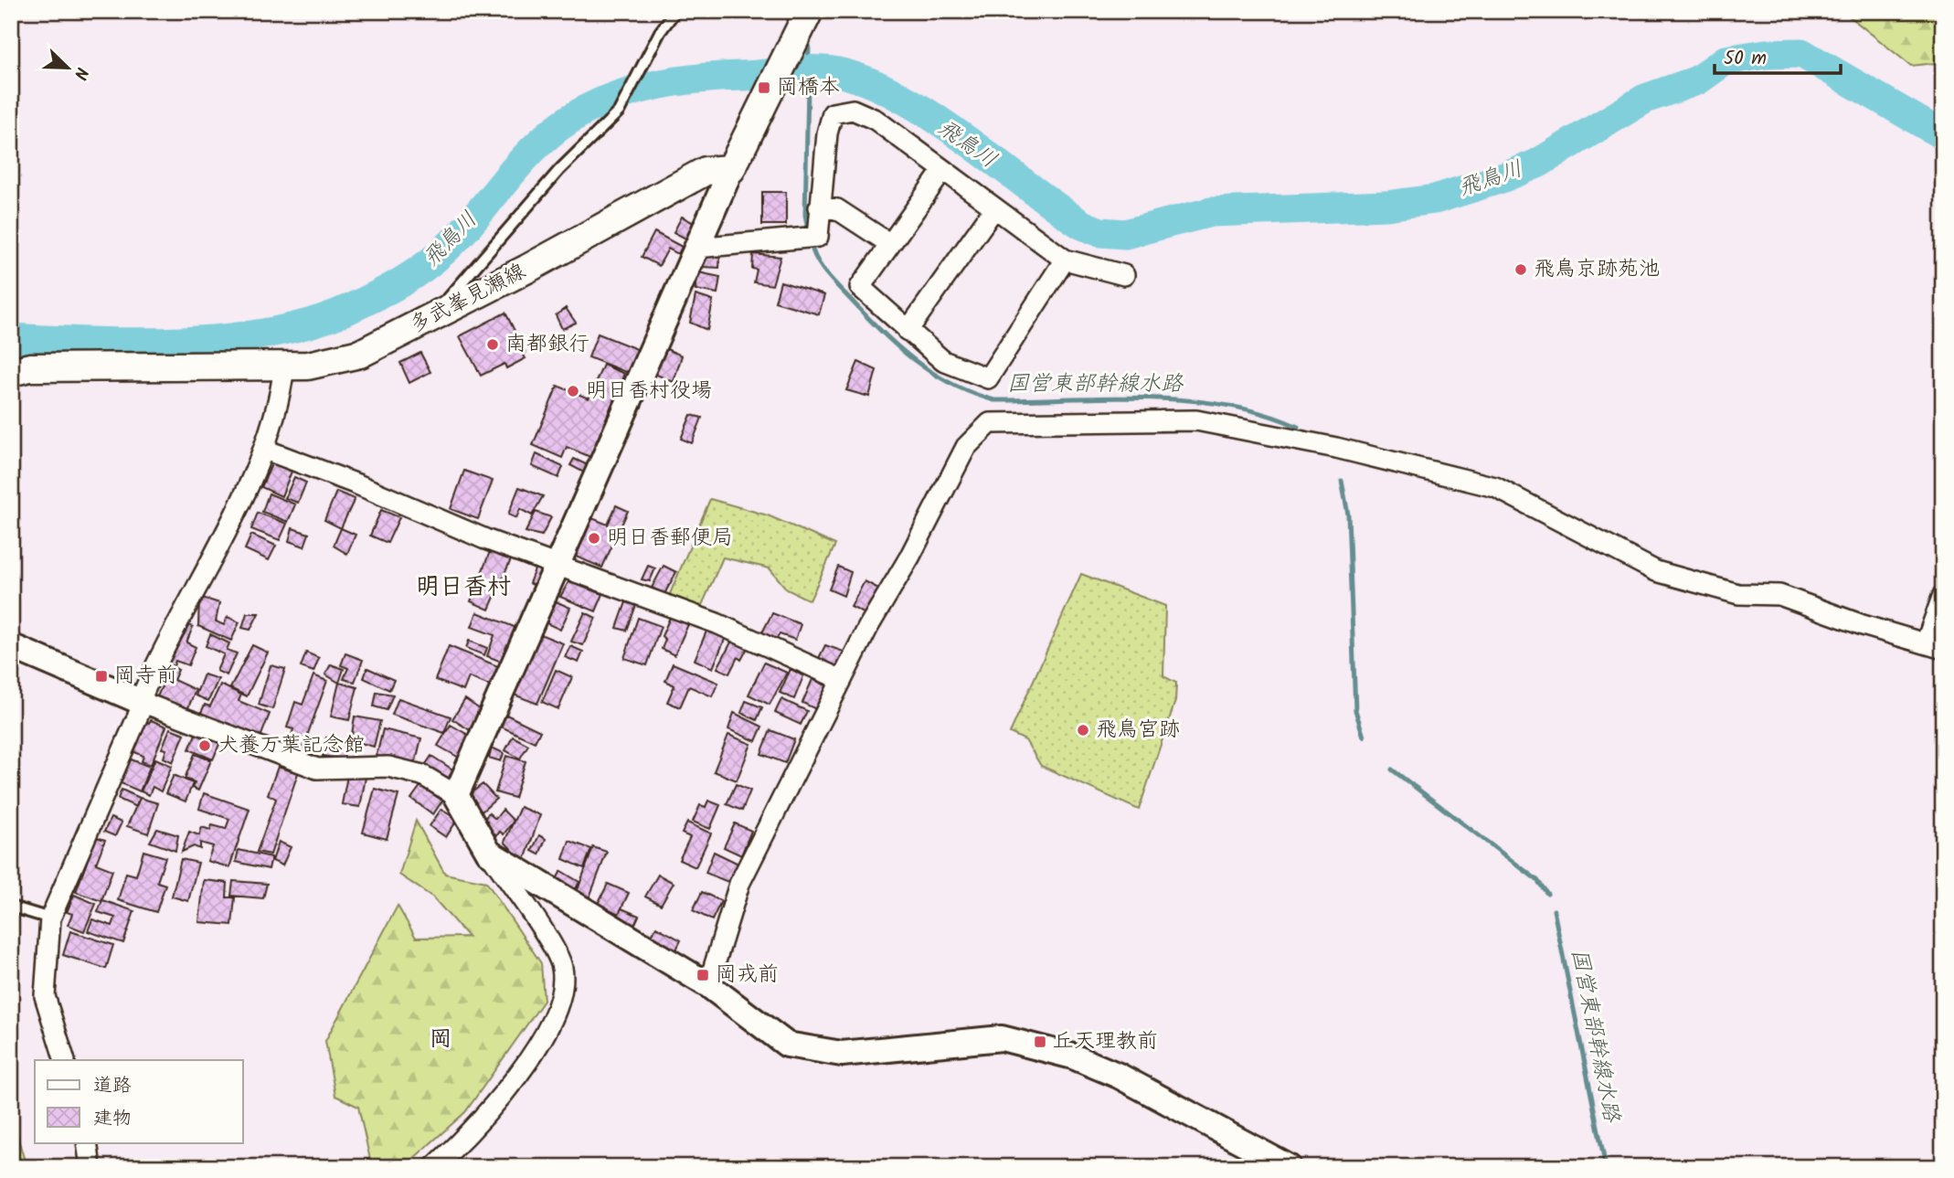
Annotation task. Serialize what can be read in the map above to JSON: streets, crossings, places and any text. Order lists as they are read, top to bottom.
{
  "streets": {
    "main road": ["多武峯見瀬線"]
  },
  "districts": ["明日香村", "岡"],
  "water": ["飛鳥川", "国営東部幹線水路"],
  "places": {
    "transit": [
      "岡橋本",
      "岡寺前",
      "岡戎前",
      "丘天理教前"
    ],
    "other": [
      "飛鳥京跡苑池",
      "南都銀行",
      "明日香村役場",
      "明日香郵便局",
      "飛鳥宮跡",
      "犬養万葉記念館"
    ]
  },
  "legend": ["道路", "建物"],
  "scale_bar": "50 m",
  "north": "bottom right"
}
